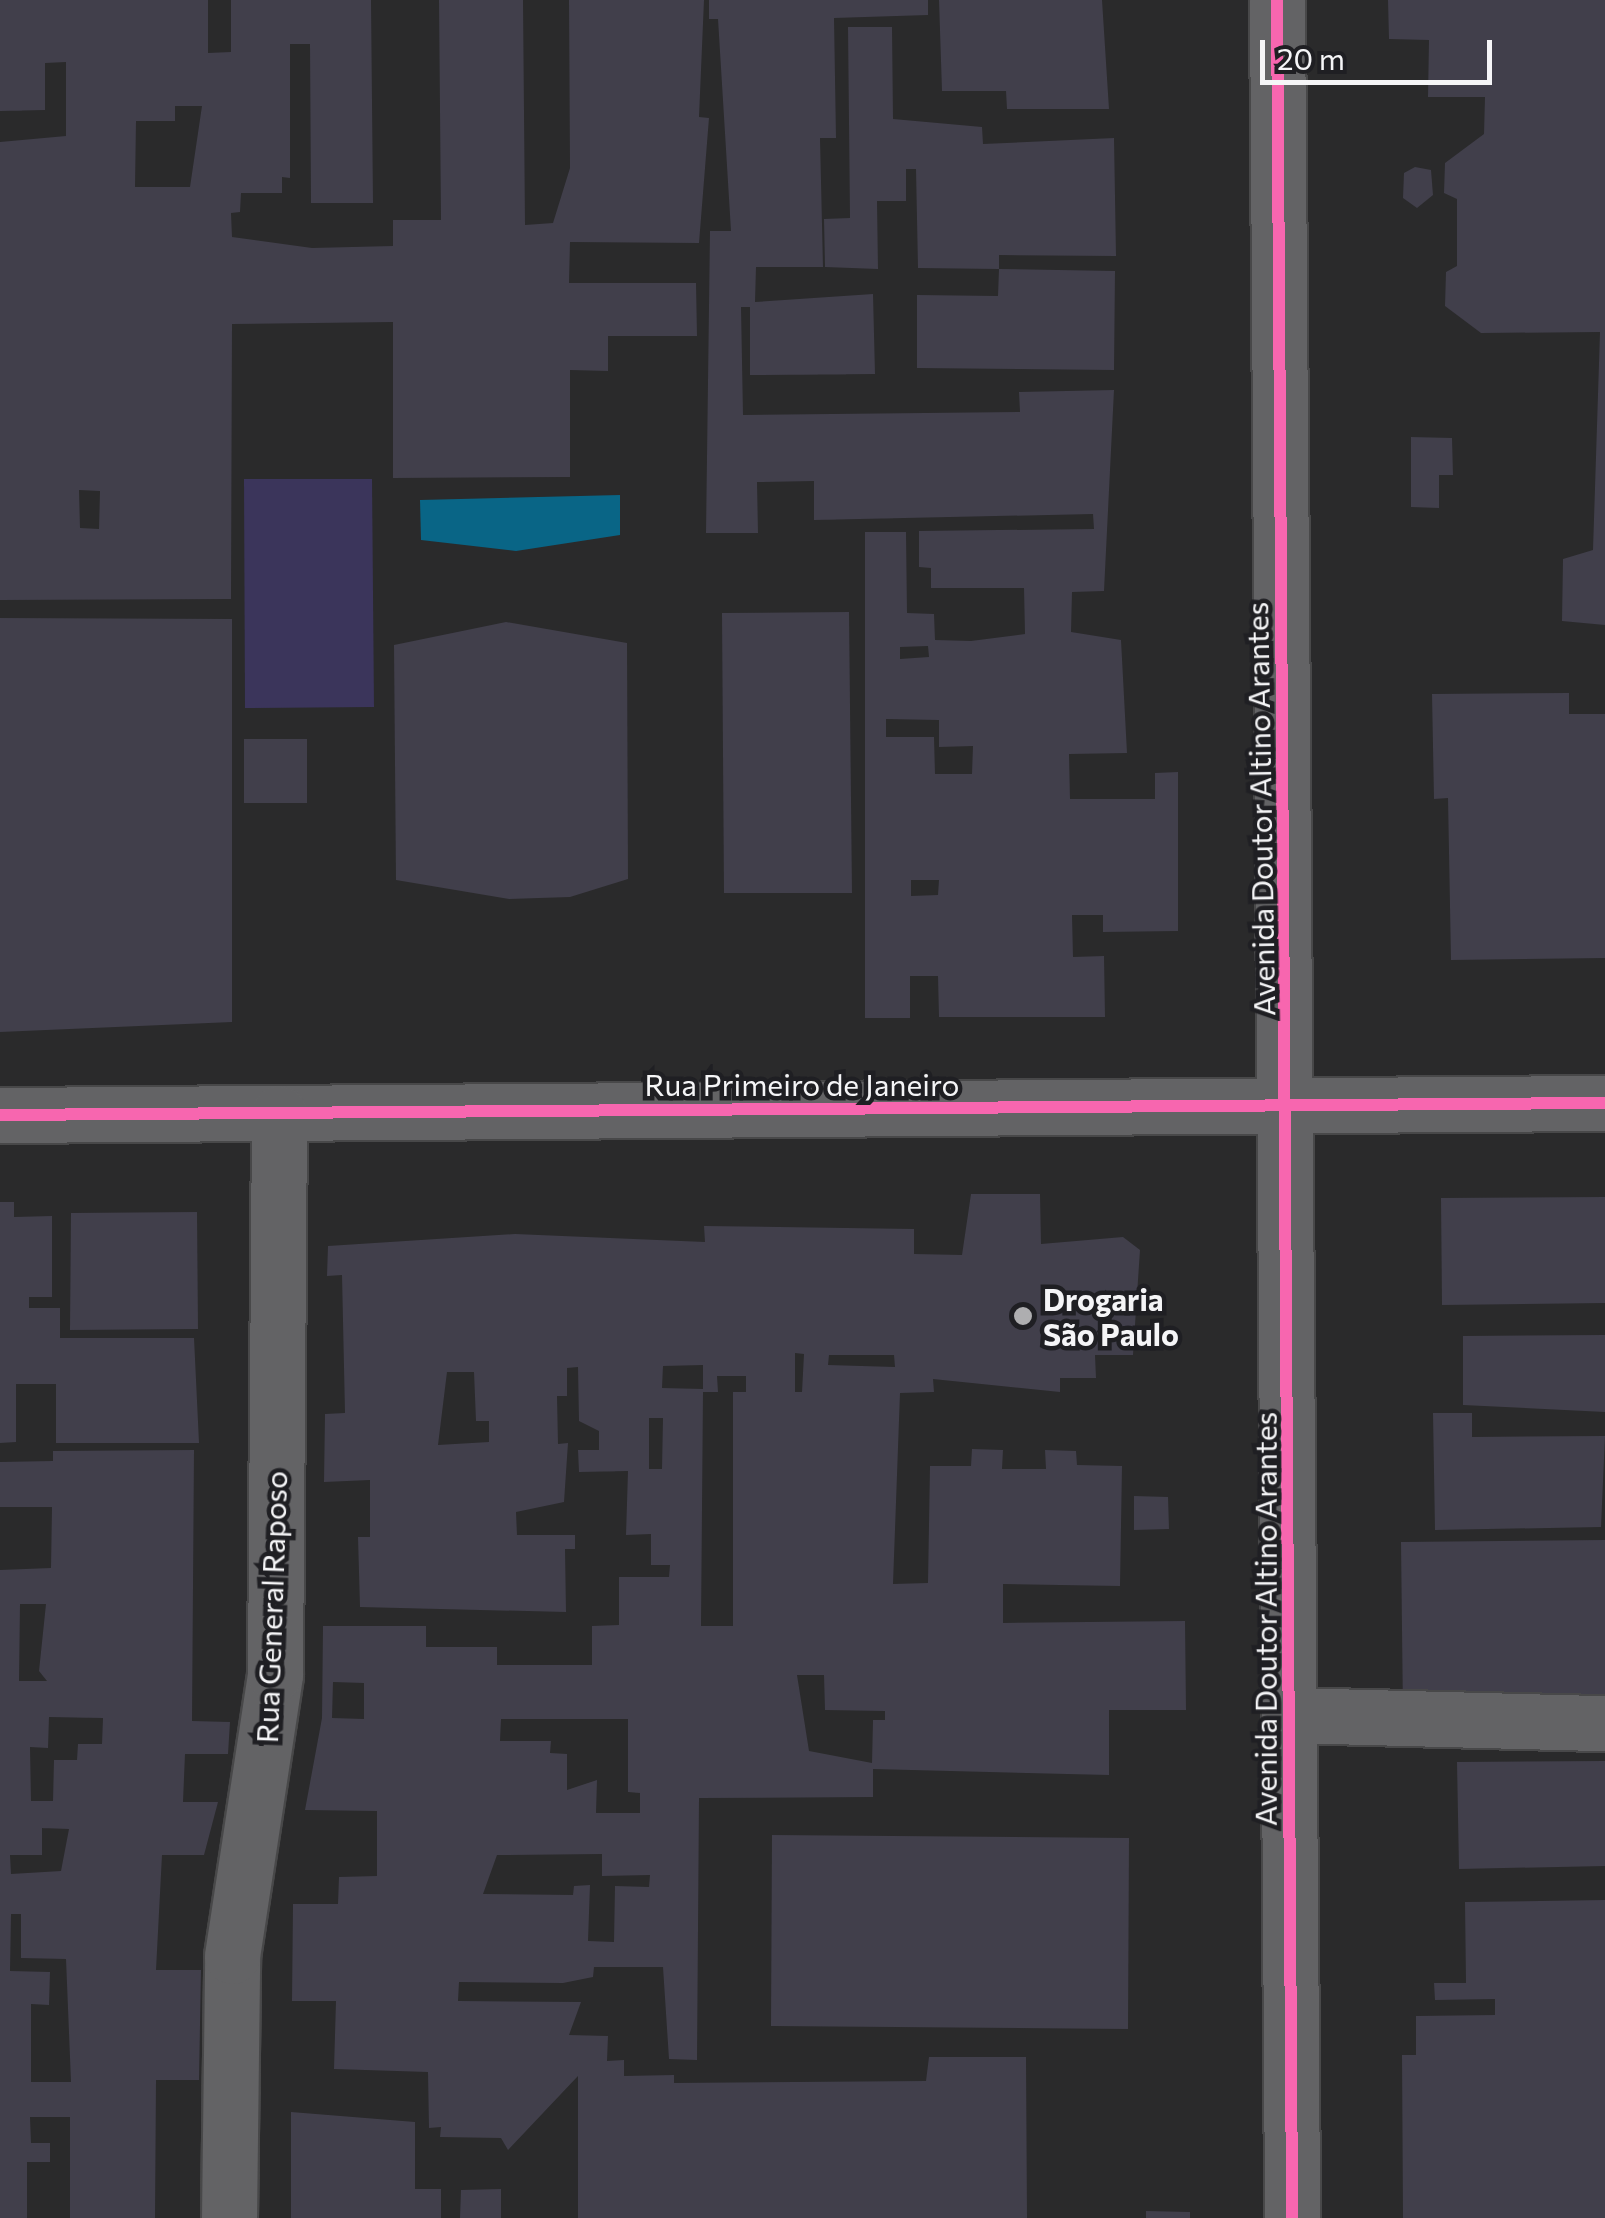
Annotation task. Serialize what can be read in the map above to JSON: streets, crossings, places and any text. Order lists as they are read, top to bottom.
{
  "streets": {
    "street": ["Avenida Doutor Altino Arantes", "Rua Primeiro de Janeiro", "Rua General Raposo"]
  },
  "crossings": [
    ["Avenida Doutor Altino Arantes", "Rua Primeiro de Janeiro"],
    ["Rua Primeiro de Janeiro", "Rua General Raposo"]
  ],
  "places": ["Drogaria São Paulo"],
  "scale_bar": "20 m"
}
